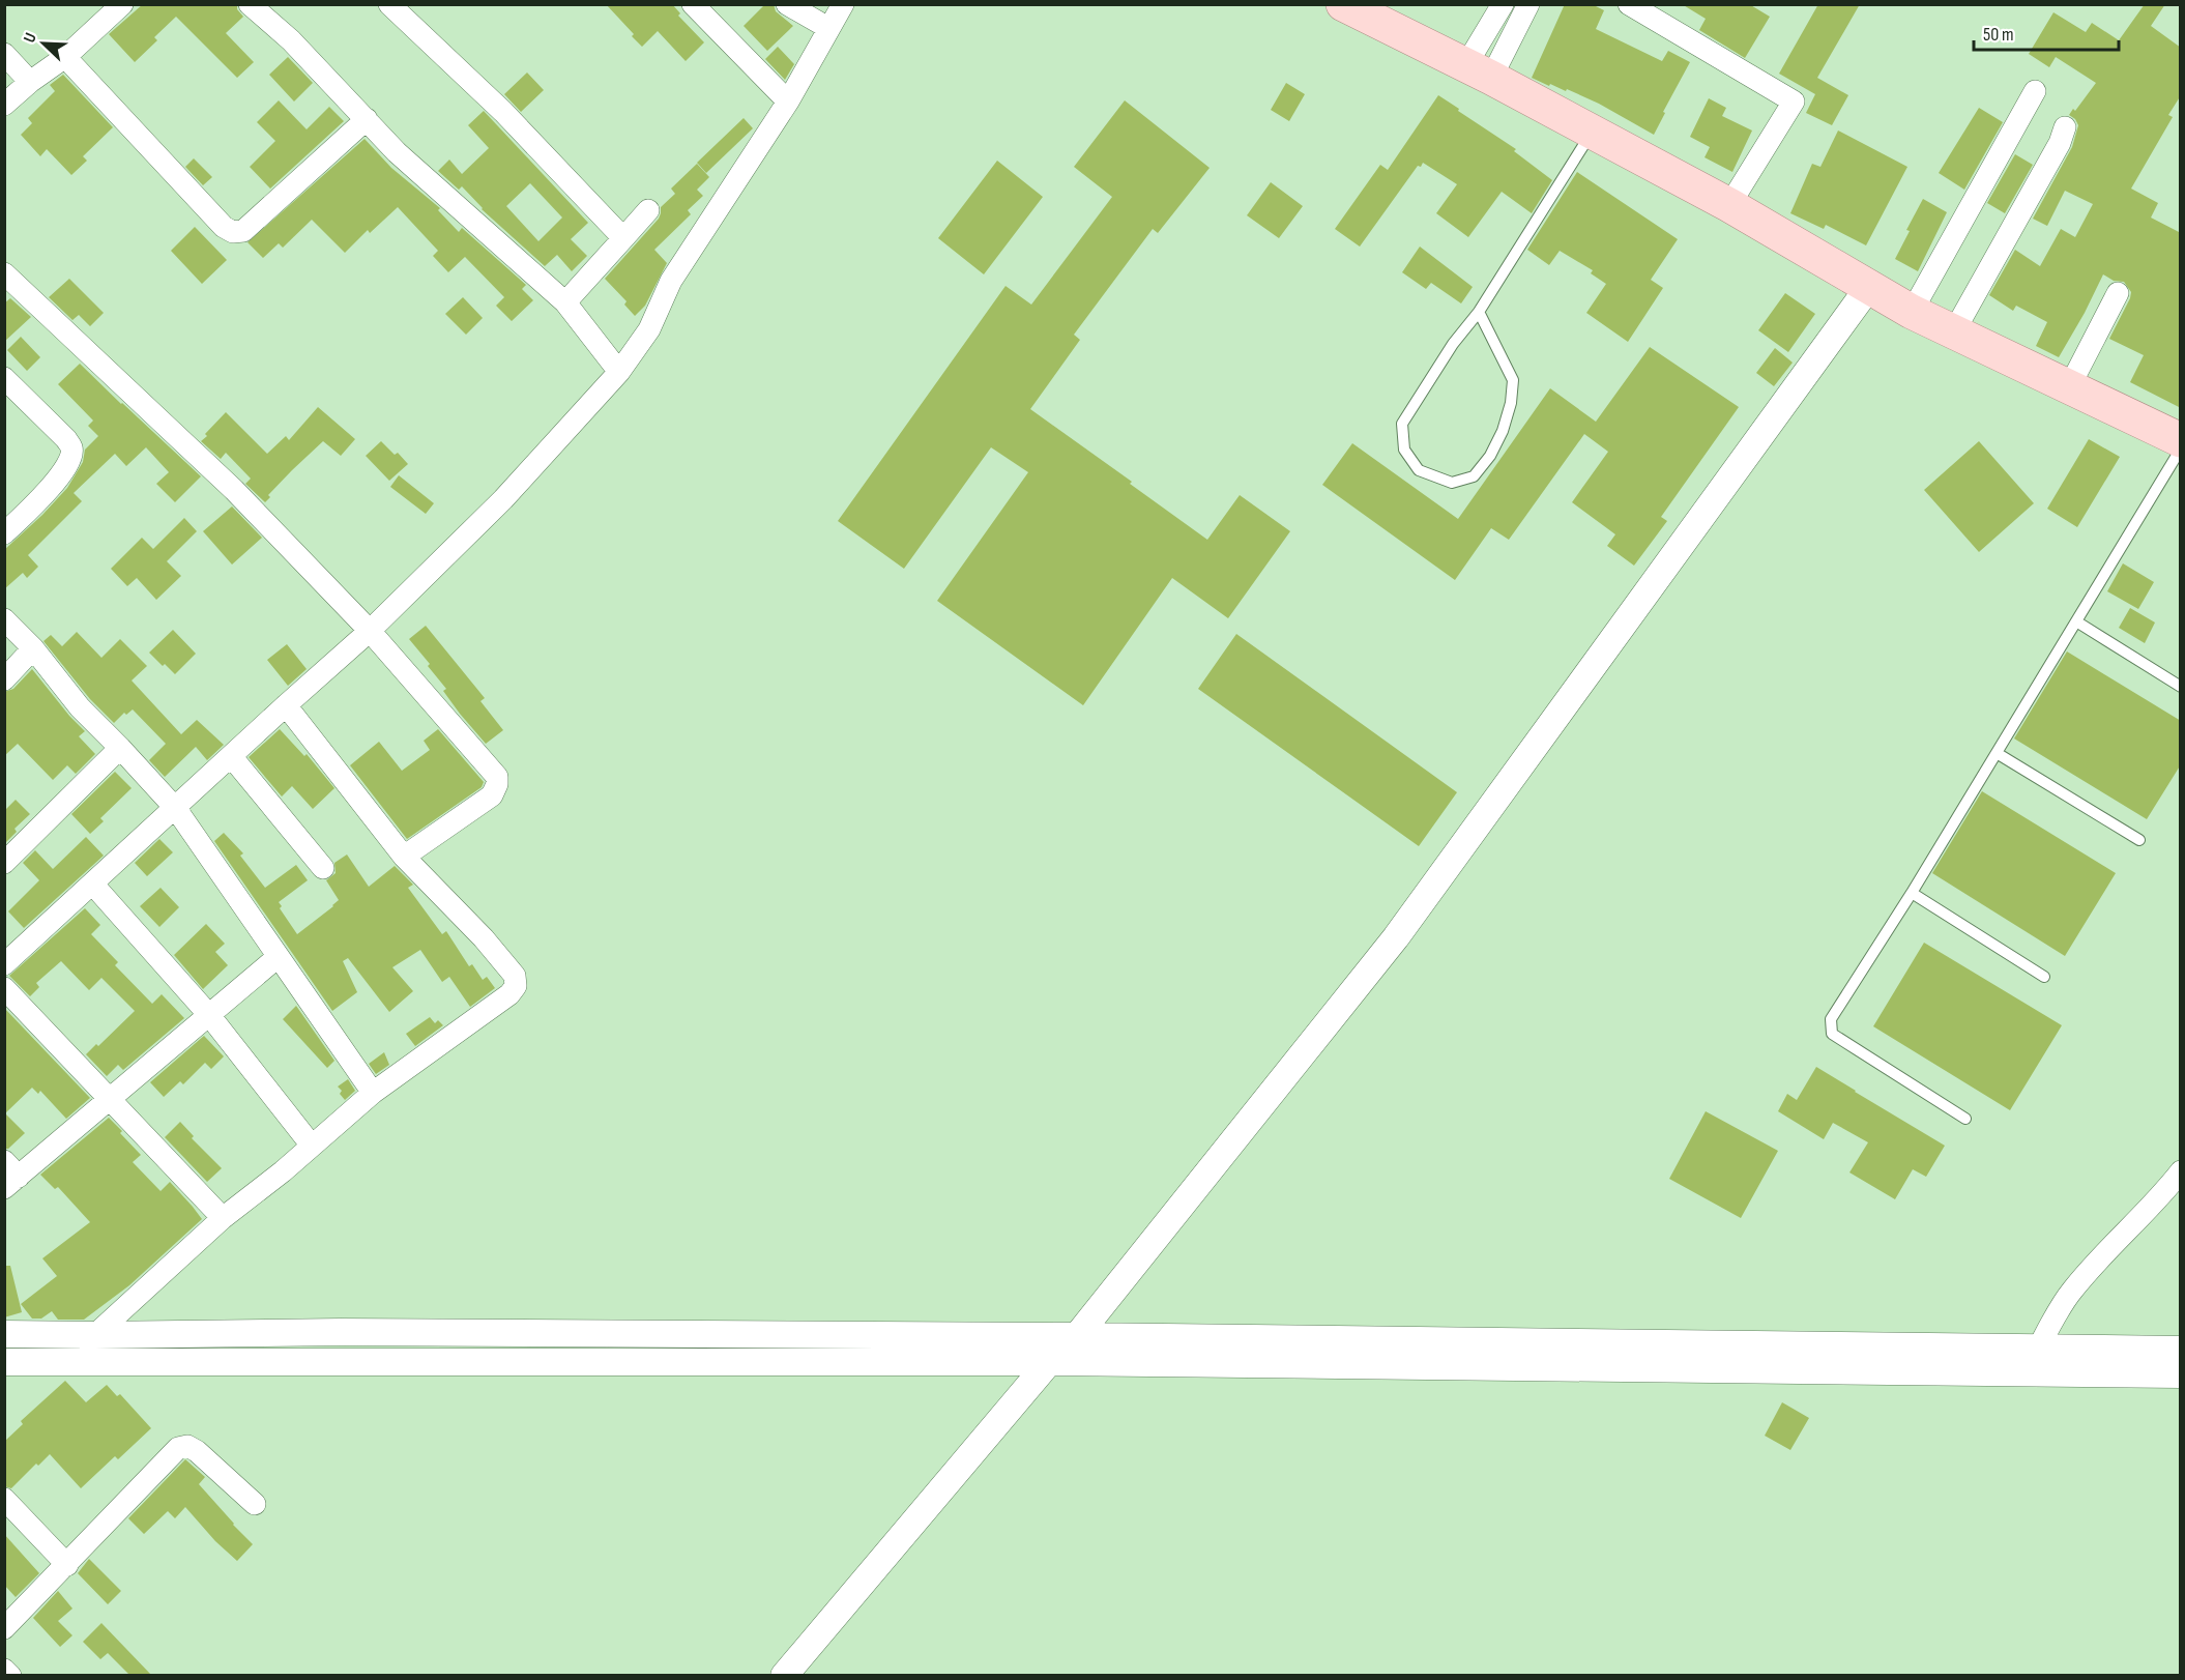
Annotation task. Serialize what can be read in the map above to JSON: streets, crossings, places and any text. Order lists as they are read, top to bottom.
{
  "scale_bar": "50 m",
  "north": "top left"
}
